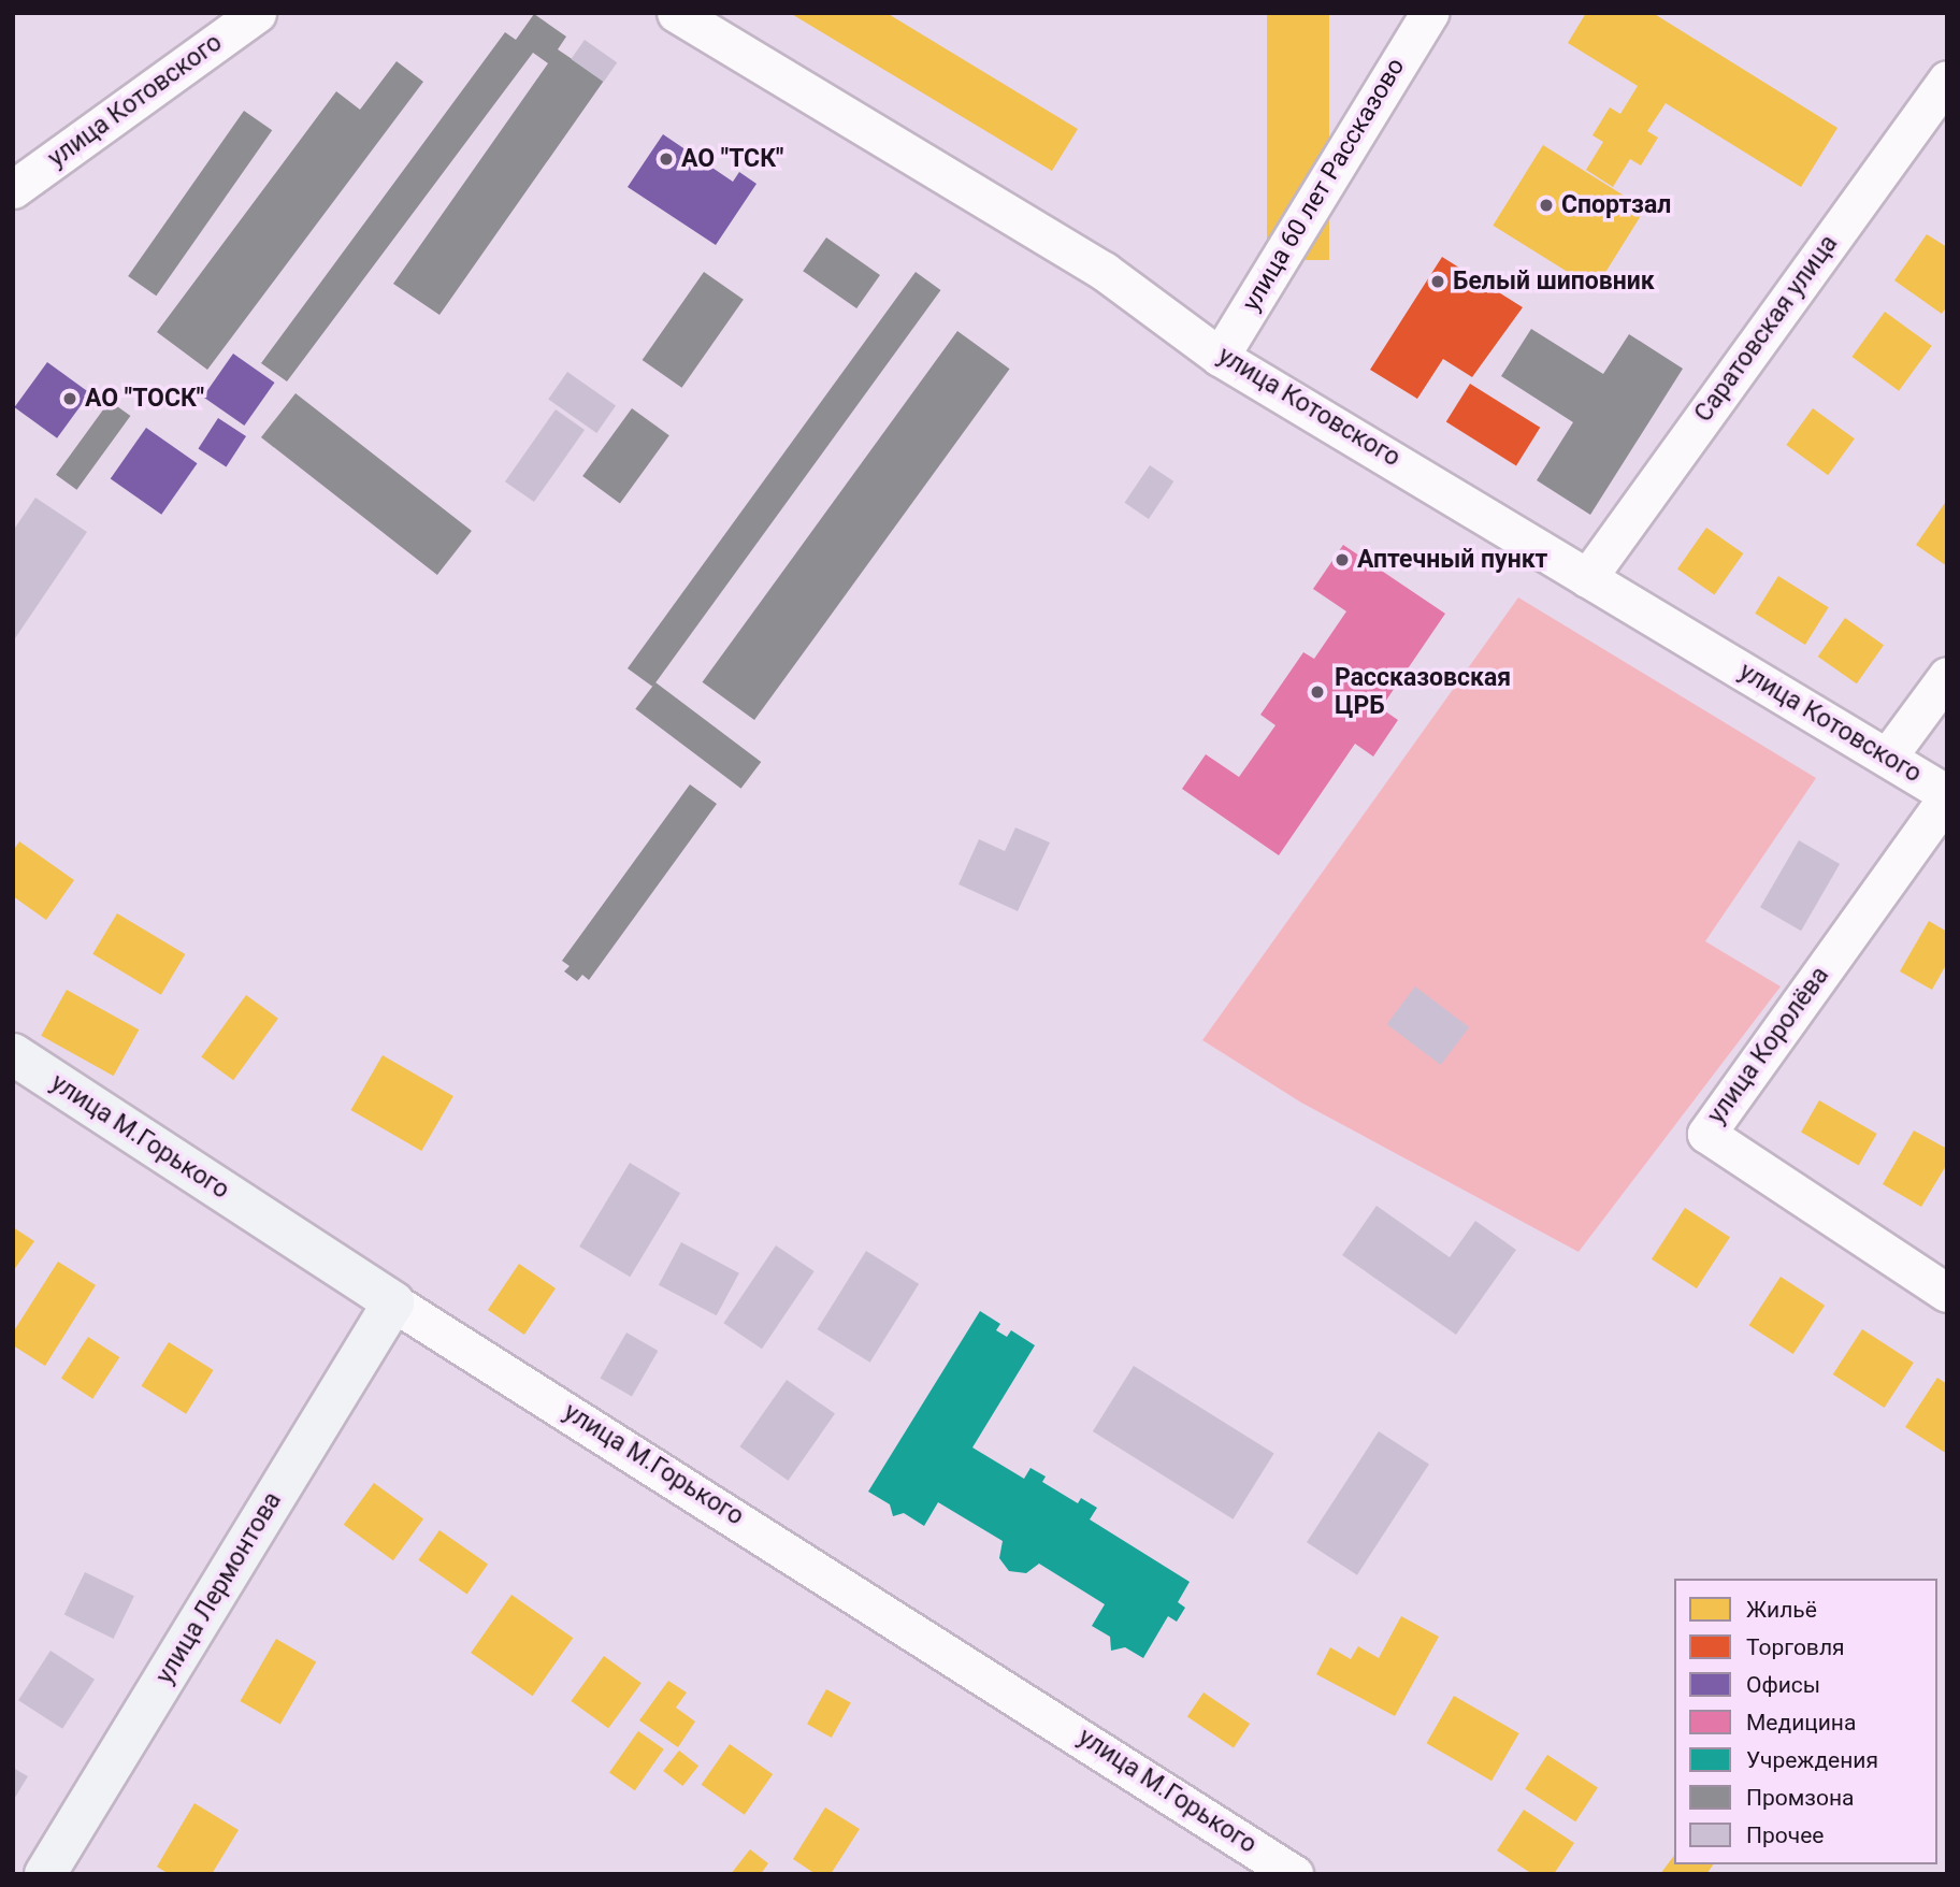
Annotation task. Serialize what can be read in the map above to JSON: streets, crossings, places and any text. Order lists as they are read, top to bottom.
{
  "streets": {
    "street": [
      "улица Котовского",
      "улица 60 лет Рассказово",
      "Саратовская улица",
      "улица Королёва",
      "улица М.Горького",
      "улица Лермонтова"
    ]
  },
  "crossings": [
    ["улица Котовского", "улица 60 лет Рассказово"],
    ["улица Котовского", "Саратовская улица"],
    ["улица Котовского", "улица Королёва"],
    ["улица М.Горького", "улица Лермонтова"]
  ],
  "places": [
    "АО \"ТСК\"",
    "Спортзал",
    "Белый шиповник",
    "АО \"ТОСК\"",
    "Аптечный пункт",
    "Рассказовская ЦРБ"
  ],
  "legend": [
    "Жильё",
    "Торговля",
    "Офисы",
    "Медицина",
    "Учреждения",
    "Промзона",
    "Прочее"
  ]
}
